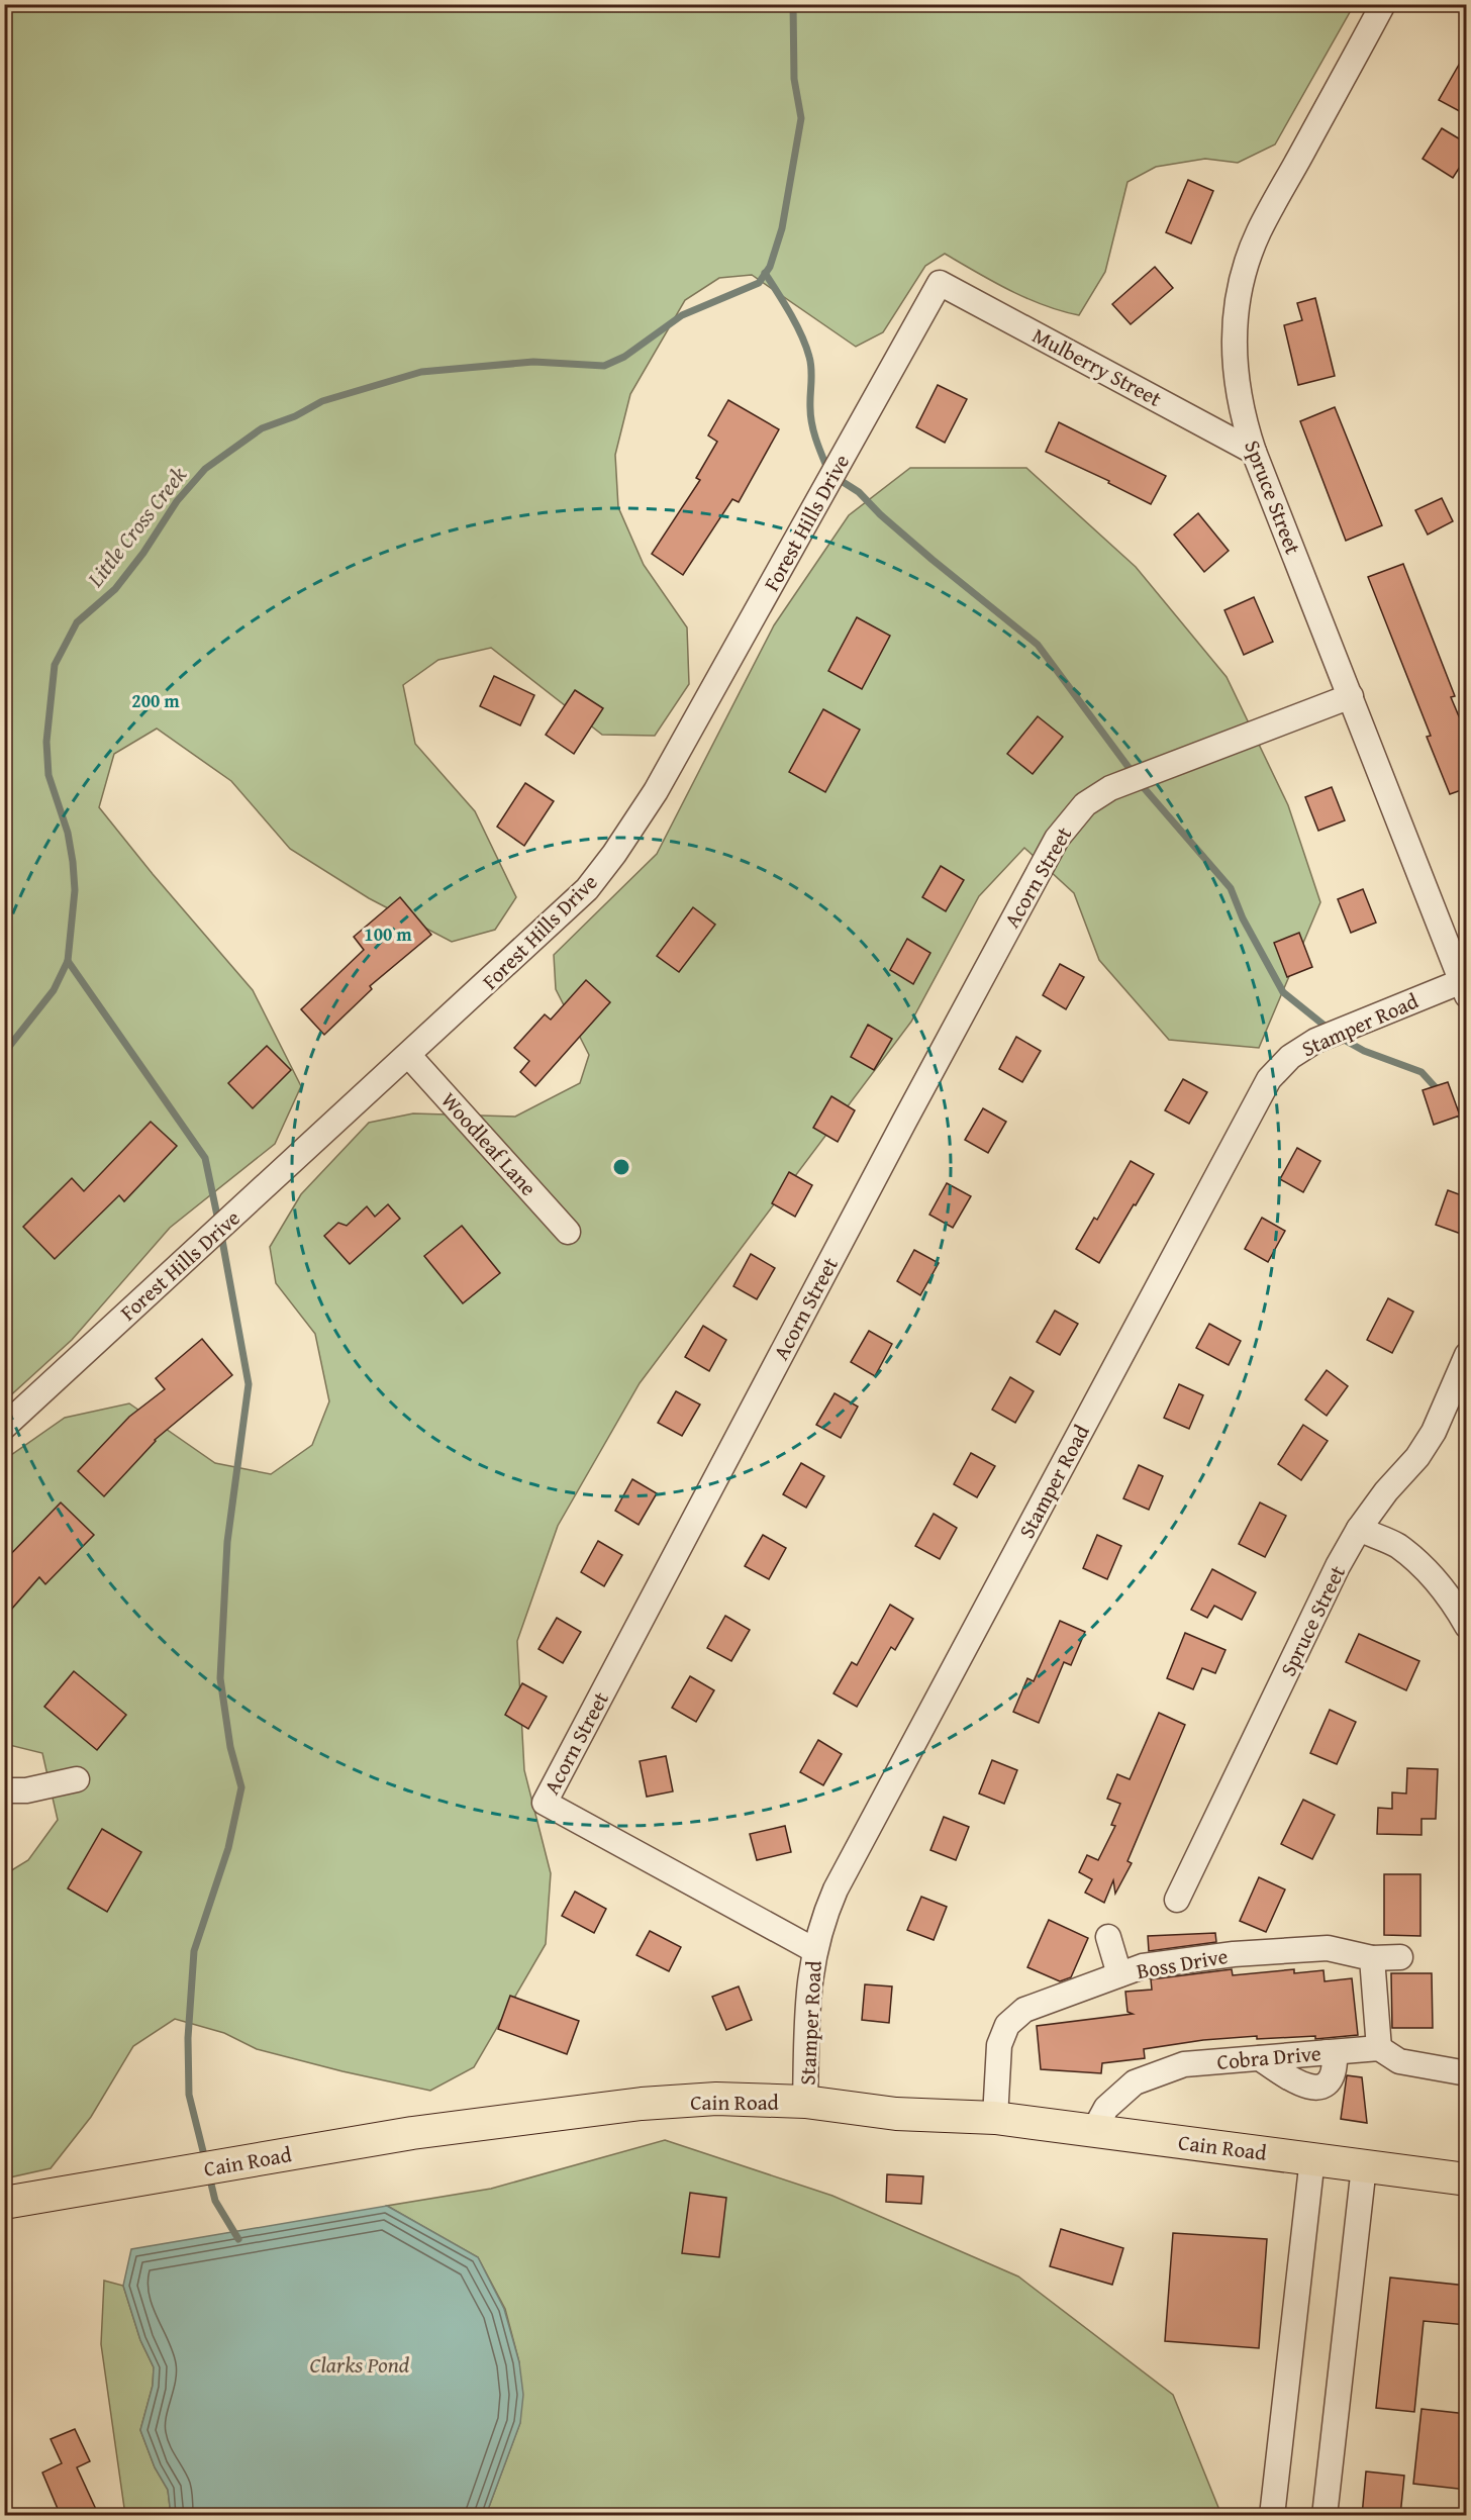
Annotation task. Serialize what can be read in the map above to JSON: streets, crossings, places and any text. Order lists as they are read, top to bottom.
{
  "streets": {
    "main road": ["Cain Road"],
    "street": [
      "Mulberry Street",
      "Spruce Street",
      "Forest Hills Drive",
      "Acorn Street",
      "Stamper Road",
      "Woodleaf Lane",
      "Boss Drive",
      "Cobra Drive"
    ]
  },
  "crossings": [
    ["Mulberry Street", "Spruce Street"],
    ["Mulberry Street", "Forest Hills Drive"],
    ["Spruce Street", "Acorn Street"],
    ["Spruce Street", "Stamper Road"],
    ["Forest Hills Drive", "Woodleaf Lane"],
    ["Acorn Street", "Stamper Road"],
    ["Stamper Road", "Cain Road"],
    ["Boss Drive", "Cain Road"],
    ["Cobra Drive", "Cain Road"]
  ],
  "water": ["Little Cross Creek", "Clarks Pond"],
  "rings": ["200 m", "100 m"]
}
